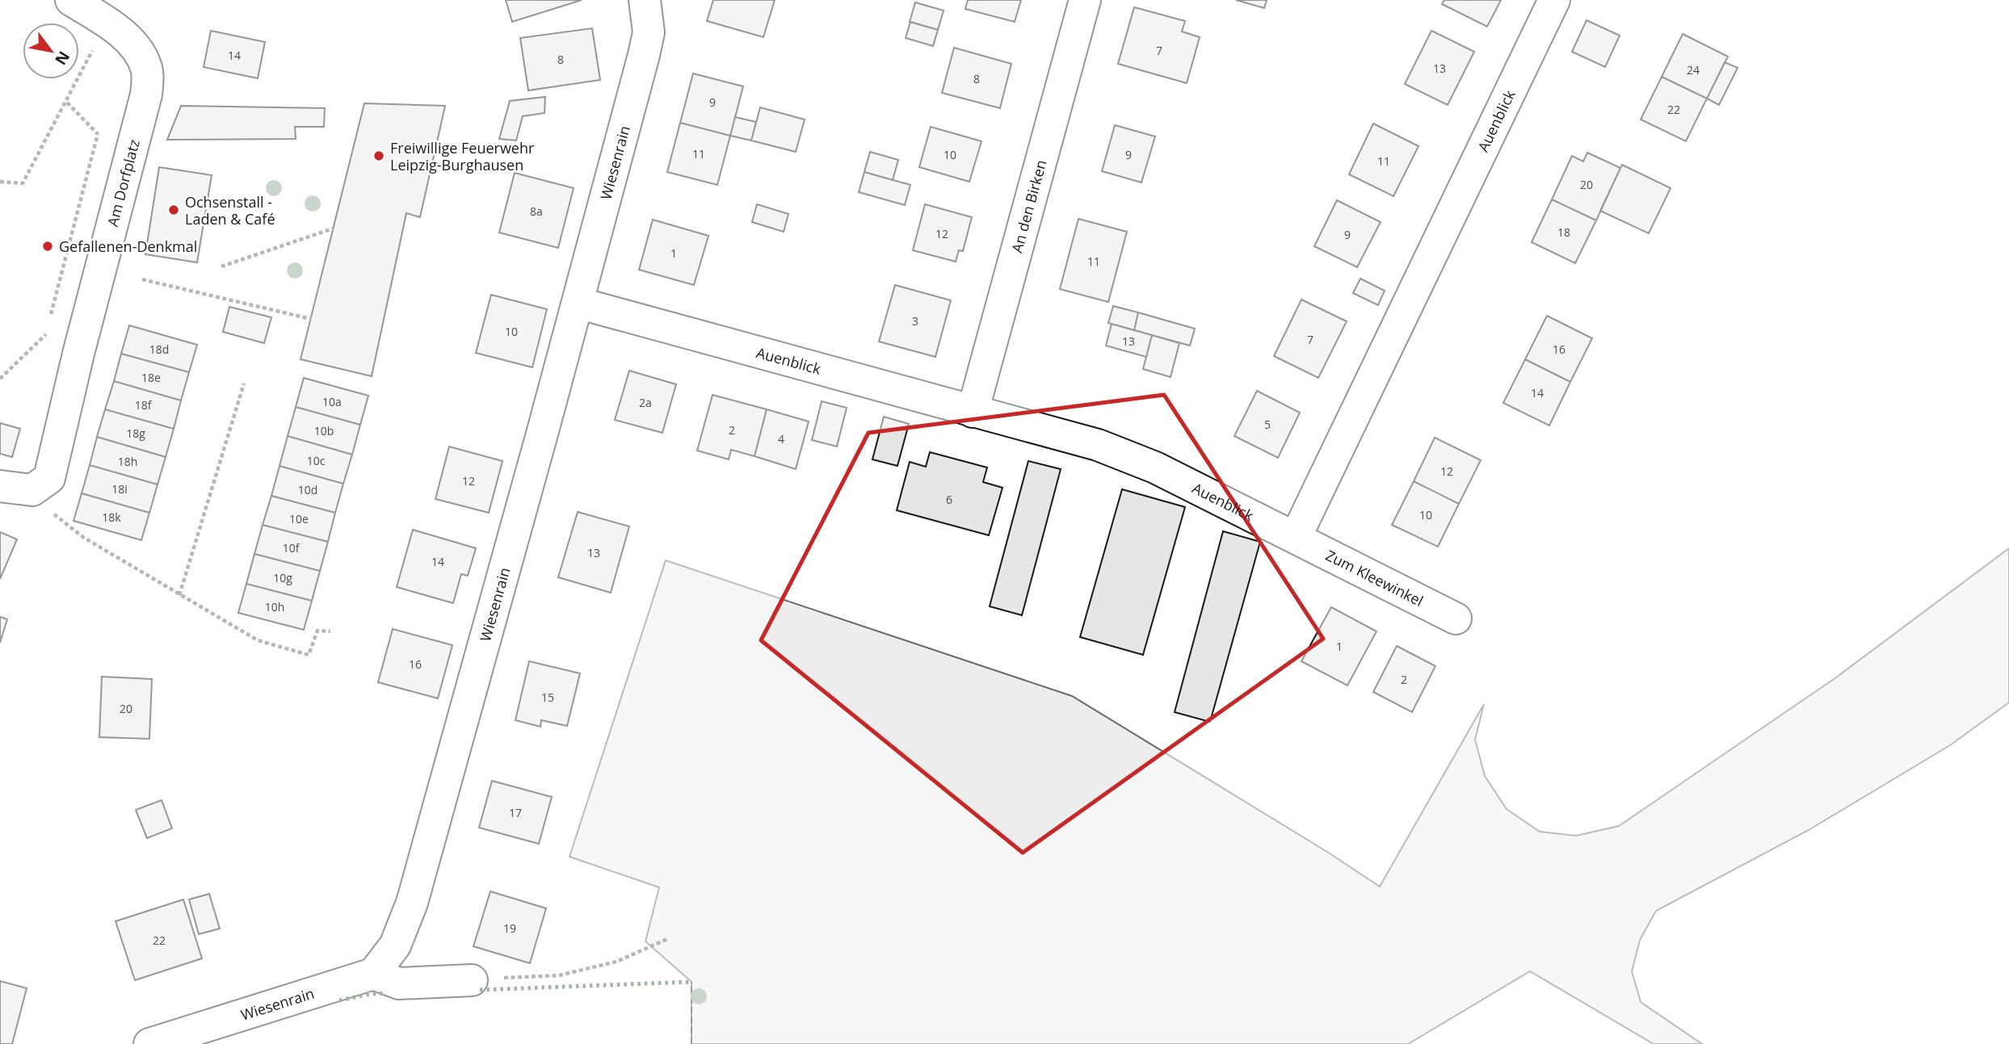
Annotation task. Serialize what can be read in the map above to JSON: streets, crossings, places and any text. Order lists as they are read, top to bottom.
{
  "streets": {
    "street": [
      "Auenblick",
      "Wiesenrain",
      "Am Dorfplatz",
      "An den Birken",
      "Zum Kleewinkel"
    ]
  },
  "crossings": [
    ["Auenblick", "Wiesenrain"],
    ["Auenblick", "An den Birken"],
    ["Auenblick", "Zum Kleewinkel"]
  ],
  "places": ["Freiwillige Feuerwehr Leipzig-Burghausen", "Ochsenstall - Laden & Café", "Gefallenen-Denkmal"],
  "house_numbers": [
    "7",
    "14",
    "8",
    "13",
    "24",
    "8",
    "9",
    "22",
    "11",
    "10",
    "9",
    "11",
    "20",
    "8a",
    "18",
    "12",
    "9",
    "1",
    "11",
    "3",
    "10",
    "7",
    "13",
    "18d",
    "16",
    "18e",
    "14",
    "10a",
    "2a",
    "18f",
    "5",
    "2",
    "10b",
    "18g",
    "4",
    "10c",
    "18h",
    "12",
    "12",
    "18i",
    "10d",
    "6",
    "10",
    "18k",
    "10e",
    "10f",
    "13",
    "14",
    "10g",
    "10h",
    "1",
    "16",
    "2",
    "15",
    "20",
    "17",
    "19",
    "22"
  ],
  "north": "bottom right"
}
